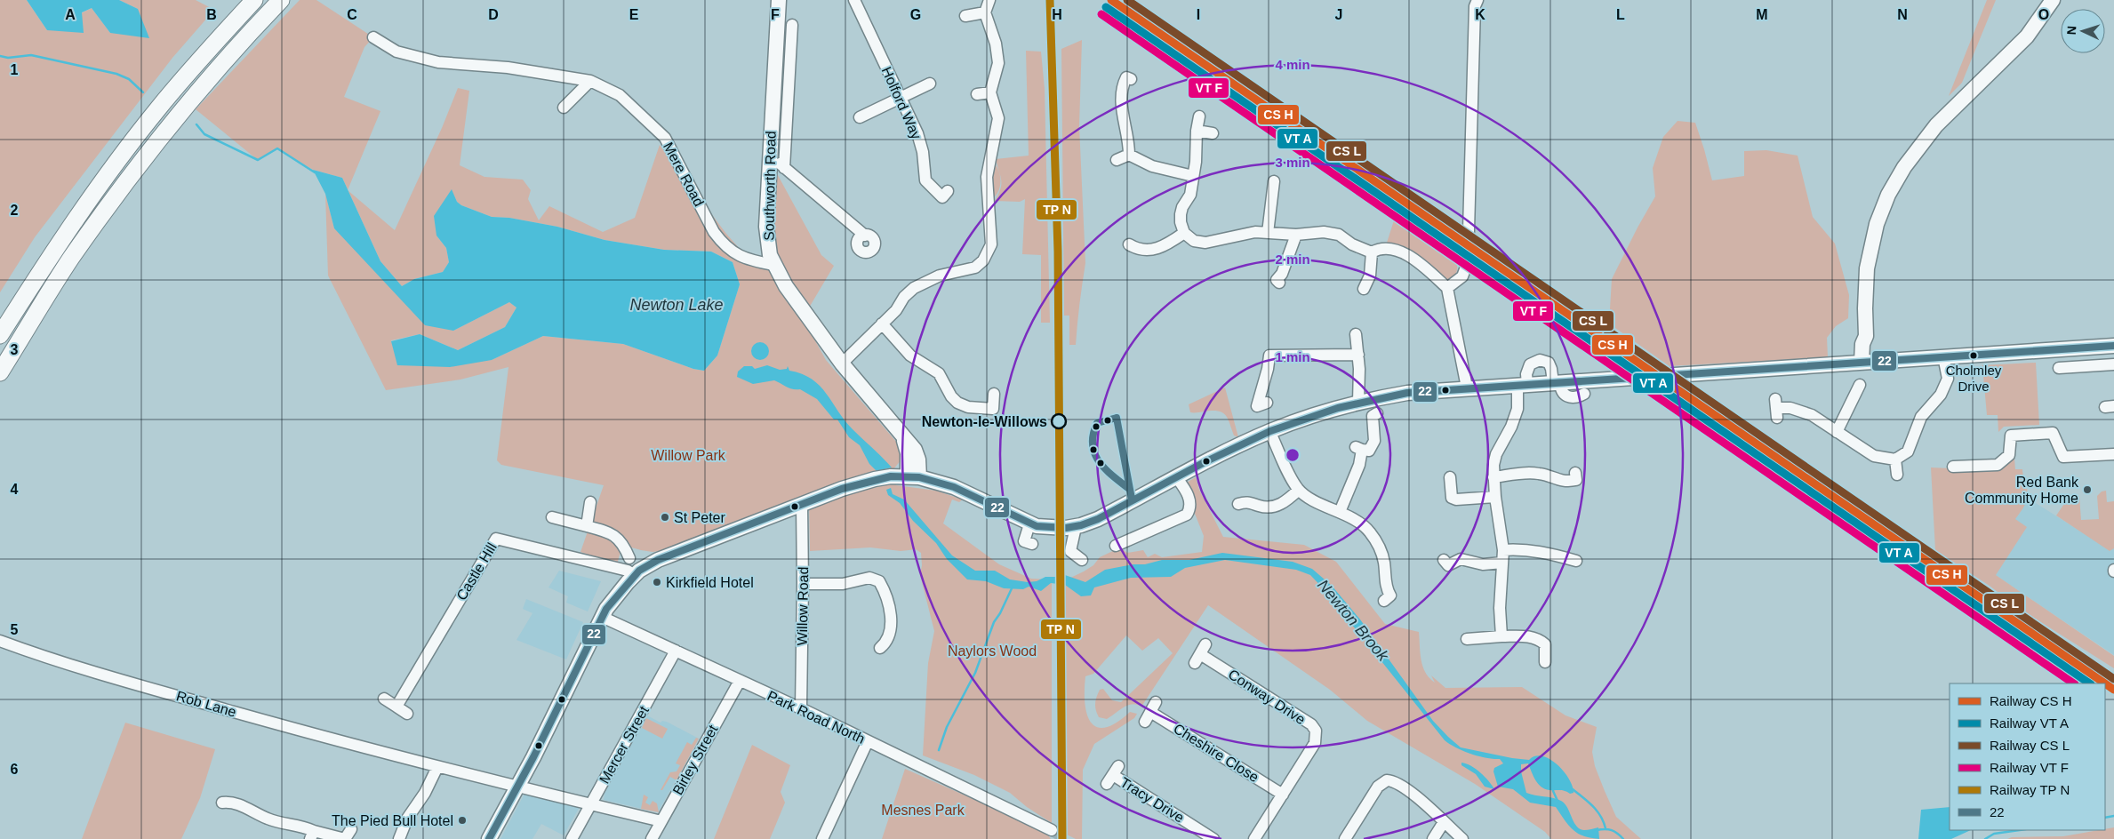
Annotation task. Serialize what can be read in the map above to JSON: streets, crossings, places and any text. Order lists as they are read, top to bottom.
{
  "streets": {
    "main road": ["Southworth Road"],
    "street": [
      "Holford Way",
      "Mere Road",
      "Castle Hill",
      "Willow Road",
      "Conway Drive",
      "Rob Lane",
      "Park Road North",
      "Mercer Street",
      "Cheshire Close",
      "Birley Street",
      "Tracy Drive"
    ]
  },
  "crossings": [
    ["Mere Road", "Southworth Road"],
    ["Willow Road", "Park Road North"],
    ["Conway Drive", "Cheshire Close"],
    ["Rob Lane", "Mercer Street"],
    ["Rob Lane", "Birley Street"],
    ["Park Road North", "Mercer Street"],
    ["Park Road North", "Birley Street"]
  ],
  "water": ["Newton Lake", "Newton Brook"],
  "parks": ["Willow Park", "Naylors Wood", "Mesnes Park"],
  "places": [
    "Cholmley Drive",
    "Newton-le-Willows",
    "Red Bank Community Home",
    "St Peter",
    "Kirkfield Hotel",
    "The Pied Bull Hotel"
  ],
  "lines": ["transit line 22"],
  "legend": [
    "Railway CS H",
    "Railway VT A",
    "Railway CS L",
    "Railway VT F",
    "Railway TP N",
    "22"
  ],
  "north": "left",
  "grid": {
    "columns": [
      "A",
      "B",
      "C",
      "D",
      "E",
      "F",
      "G",
      "H",
      "I",
      "J",
      "K",
      "L",
      "M",
      "N",
      "O"
    ],
    "rows": [
      "1",
      "2",
      "3",
      "4",
      "5",
      "6"
    ]
  },
  "rings": [
    "4 min",
    "3 min",
    "2 min",
    "1 min"
  ]
}
